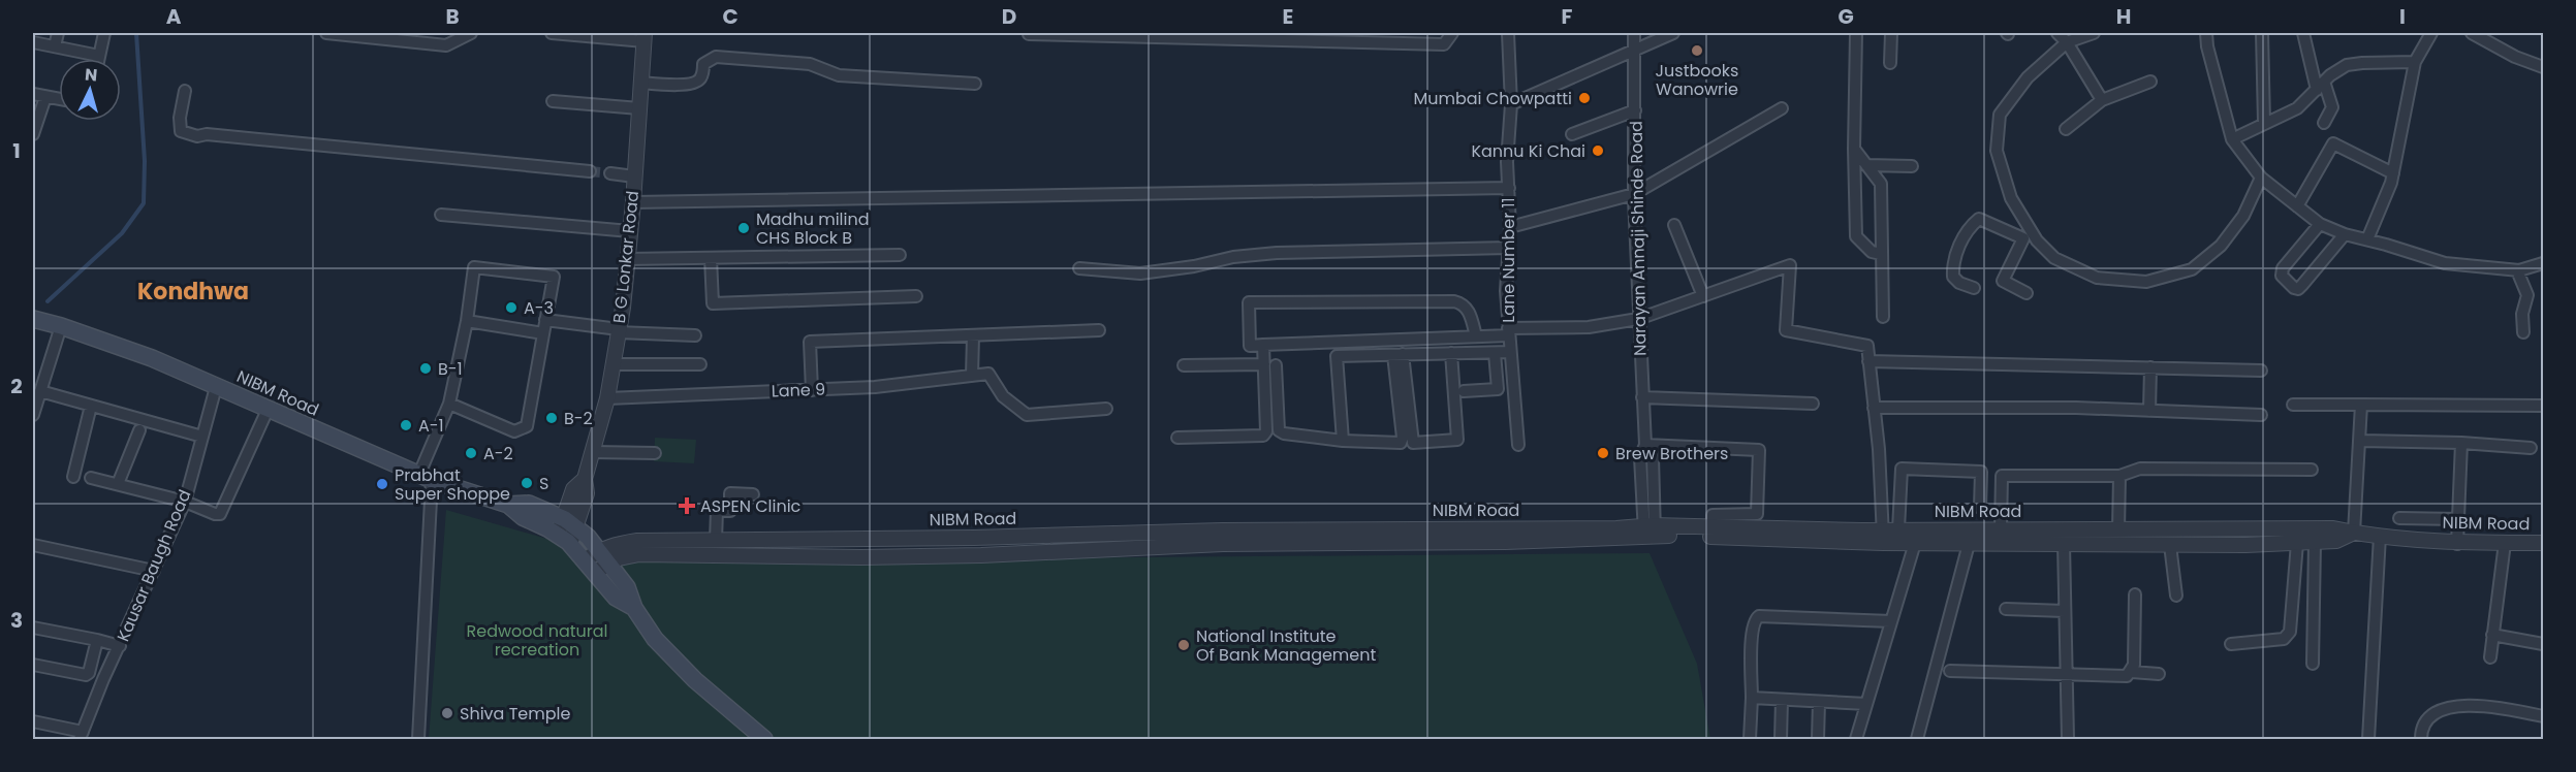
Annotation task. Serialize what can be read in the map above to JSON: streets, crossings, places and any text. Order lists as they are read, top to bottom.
{
  "streets": {
    "main road": ["NIBM Road"],
    "street": [
      "Narayan Annaji Shinde Road",
      "B G Lonkar Road",
      "Lane Number 11",
      "Lane 9",
      "Kausar Baugh Road"
    ]
  },
  "crossings": [
    ["Narayan Annaji Shinde Road", "NIBM Road"],
    ["B G Lonkar Road", "Lane 9"],
    ["B G Lonkar Road", "NIBM Road"],
    ["NIBM Road", "Kausar Baugh Road"]
  ],
  "districts": ["Kondhwa"],
  "parks": ["Redwood natural recreation"],
  "places": {
    "other": [
      "Justbooks Wanowrie",
      "Mumbai Chowpatti",
      "Kannu Ki Chai",
      "Madhu milind CHS Block B",
      "A-3",
      "B-1",
      "B-2",
      "A-1",
      "A-2",
      "Brew Brothers",
      "S",
      "Prabhat Super Shoppe",
      "National Institute Of Bank Management",
      "Shiva Temple"
    ],
    "health": ["ASPEN Clinic"]
  },
  "north": "top",
  "grid": {
    "columns": [
      "A",
      "B",
      "C",
      "D",
      "E",
      "F",
      "G",
      "H",
      "I"
    ],
    "rows": ["1", "2", "3"]
  }
}
